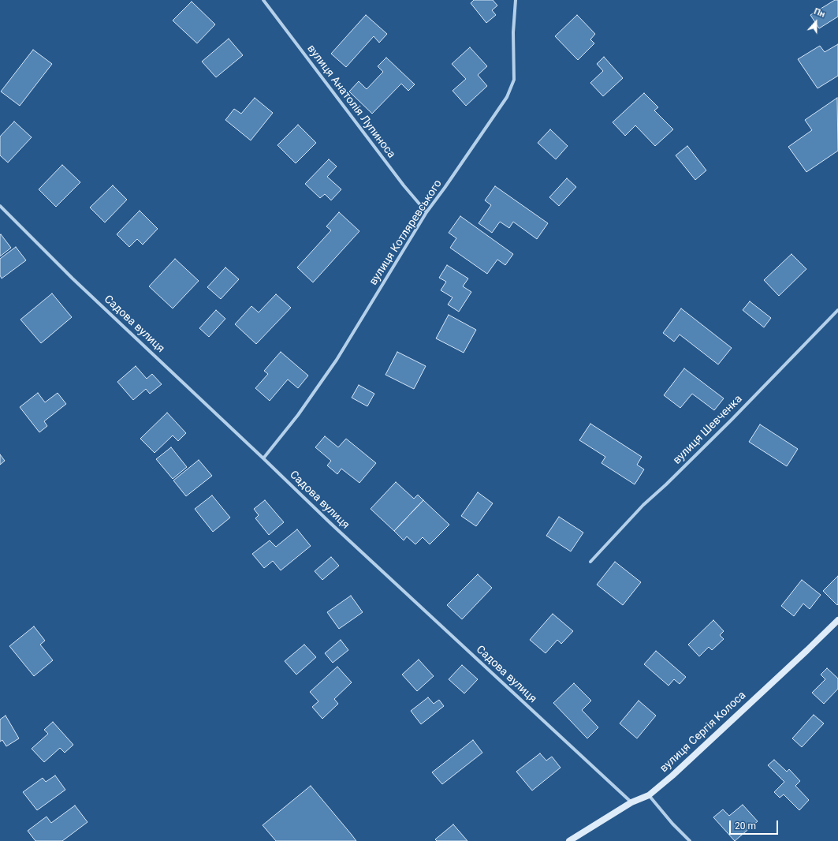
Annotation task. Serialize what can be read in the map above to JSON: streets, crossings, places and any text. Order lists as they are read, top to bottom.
{
  "streets": {
    "street": [
      "вулиця Анатолія Лупиноса",
      "вулиця Котляревського",
      "Садова вулиця",
      "вулиця Шевченка",
      "вулиця Сергія Колоса"
    ]
  },
  "crossings": [
    ["вулиця Анатолія Лупиноса", "вулиця Котляревського"],
    ["вулиця Котляревського", "Садова вулиця"],
    ["Садова вулиця", "вулиця Сергія Колоса"]
  ],
  "scale_bar": "20 m",
  "north": "top"
}
